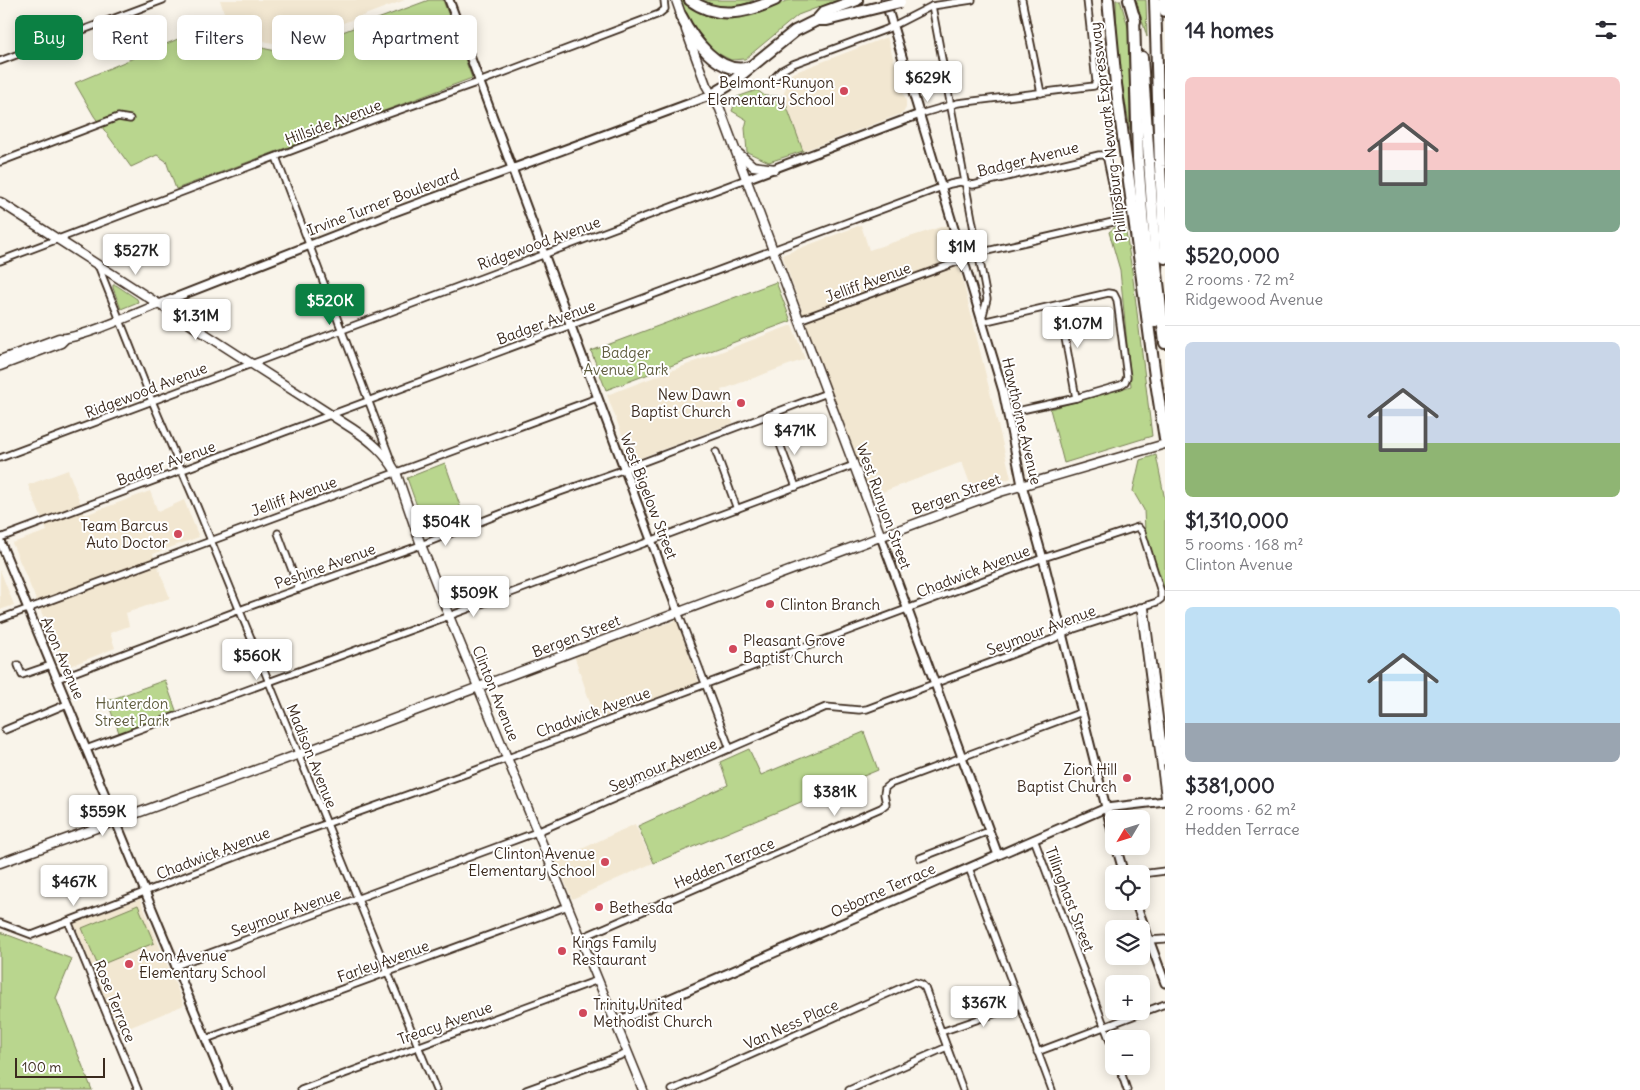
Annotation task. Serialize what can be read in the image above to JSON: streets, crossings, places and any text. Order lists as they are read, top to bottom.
{
  "streets": {
    "highway": ["Phillipsburg-Newark Expressway"],
    "main road": [
      "Irvine Turner Boulevard",
      "Bergen Street",
      "West Runyon Street",
      "Clinton Avenue"
    ],
    "street": [
      "Hillside Avenue",
      "Badger Avenue",
      "Ridgewood Avenue",
      "Jelliff Avenue",
      "Hawthorne Avenue",
      "West Bigelow Street",
      "Peshine Avenue",
      "Chadwick Avenue",
      "Seymour Avenue",
      "Avon Avenue",
      "Madison Avenue",
      "Hedden Terrace",
      "Osborne Terrace",
      "Tillinghast Street",
      "Farley Avenue",
      "Rose Terrace",
      "Treacy Avenue",
      "Van Ness Place"
    ]
  },
  "crossings": [
    ["Hillside Avenue", "West Bigelow Street"],
    ["Hillside Avenue", "Clinton Avenue"],
    ["Badger Avenue", "Jelliff Avenue"],
    ["Badger Avenue", "Hawthorne Avenue"],
    ["Badger Avenue", "West Bigelow Street"],
    ["Badger Avenue", "West Runyon Street"],
    ["Badger Avenue", "Avon Avenue"],
    ["Badger Avenue", "Clinton Avenue"],
    ["Badger Avenue", "Madison Avenue"],
    ["Irvine Turner Boulevard", "West Bigelow Street"],
    ["Irvine Turner Boulevard", "West Runyon Street"],
    ["Irvine Turner Boulevard", "Clinton Avenue"],
    ["Irvine Turner Boulevard", "Madison Avenue"],
    ["Ridgewood Avenue", "Hawthorne Avenue"],
    ["Ridgewood Avenue", "West Bigelow Street"],
    ["Ridgewood Avenue", "West Runyon Street"],
    ["Ridgewood Avenue", "Clinton Avenue"],
    ["Ridgewood Avenue", "Madison Avenue"],
    ["Jelliff Avenue", "Hawthorne Avenue"],
    ["Jelliff Avenue", "West Bigelow Street"],
    ["Jelliff Avenue", "West Runyon Street"],
    ["Jelliff Avenue", "Avon Avenue"],
    ["Jelliff Avenue", "Clinton Avenue"],
    ["Jelliff Avenue", "Madison Avenue"],
    ["Hawthorne Avenue", "Bergen Street"],
    ["Hawthorne Avenue", "Chadwick Avenue"],
    ["Hawthorne Avenue", "Seymour Avenue"],
    ["Hawthorne Avenue", "Hedden Terrace"],
    ["Hawthorne Avenue", "Osborne Terrace"],
    ["Bergen Street", "West Bigelow Street"],
    ["Bergen Street", "West Runyon Street"],
    ["Bergen Street", "Avon Avenue"],
    ["Bergen Street", "Clinton Avenue"],
    ["Bergen Street", "Madison Avenue"],
    ["West Bigelow Street", "Peshine Avenue"],
    ["West Bigelow Street", "Chadwick Avenue"],
    ["West Bigelow Street", "Seymour Avenue"],
    ["West Runyon Street", "Peshine Avenue"],
    ["West Runyon Street", "Chadwick Avenue"],
    ["West Runyon Street", "Seymour Avenue"],
    ["West Runyon Street", "Hedden Terrace"],
    ["West Runyon Street", "Osborne Terrace"],
    ["Peshine Avenue", "Avon Avenue"],
    ["Peshine Avenue", "Clinton Avenue"],
    ["Peshine Avenue", "Madison Avenue"],
    ["Chadwick Avenue", "Seymour Avenue"],
    ["Chadwick Avenue", "Avon Avenue"],
    ["Chadwick Avenue", "Clinton Avenue"],
    ["Chadwick Avenue", "Madison Avenue"],
    ["Chadwick Avenue", "Rose Terrace"],
    ["Seymour Avenue", "Avon Avenue"],
    ["Seymour Avenue", "Clinton Avenue"],
    ["Seymour Avenue", "Madison Avenue"],
    ["Avon Avenue", "Farley Avenue"],
    ["Clinton Avenue", "Madison Avenue"],
    ["Clinton Avenue", "Hedden Terrace"],
    ["Clinton Avenue", "Osborne Terrace"],
    ["Clinton Avenue", "Farley Avenue"],
    ["Clinton Avenue", "Treacy Avenue"],
    ["Madison Avenue", "Farley Avenue"],
    ["Madison Avenue", "Treacy Avenue"],
    ["Osborne Terrace", "Tillinghast Street"]
  ],
  "parks": ["Badger Avenue Park", "Hunterdon Street Park"],
  "places": [
    "Belmont-Runyon Elementary School",
    "New Dawn Baptist Church",
    "Team Barcus Auto Doctor",
    "Clinton Branch",
    "Pleasant Grove Baptist Church",
    "Zion Hill Baptist Church",
    "Clinton Avenue Elementary School",
    "Bethesda",
    "Kings Family Restaurant",
    "Avon Avenue Elementary School",
    "Trinity United Methodist Church"
  ],
  "scale_bar": "100 m",
  "north": "bottom left",
  "page": {
    "heading": "14 homes",
    "chip": [
      "Buy",
      "Rent",
      "Filters",
      "New",
      "Apartment"
    ],
    "list": [
      {
        "name": "$520,000",
        "note": "2 rooms · 72 m² · Ridgewood Avenue"
      },
      {
        "name": "$1,310,000",
        "note": "5 rooms · 168 m² · Clinton Avenue"
      },
      {
        "name": "$381,000",
        "note": "2 rooms · 62 m² · Hedden Terrace"
      }
    ],
    "price": [
      "$629K",
      "$1M",
      "$527K",
      "$520K",
      "$1.31M",
      "$1.07M",
      "$471K",
      "$504K",
      "$509K",
      "$560K",
      "$381K",
      "$559K",
      "$467K",
      "$367K"
    ],
    "map_buttons": ["+", "−"],
    "scale": "100 m"
  }
}
